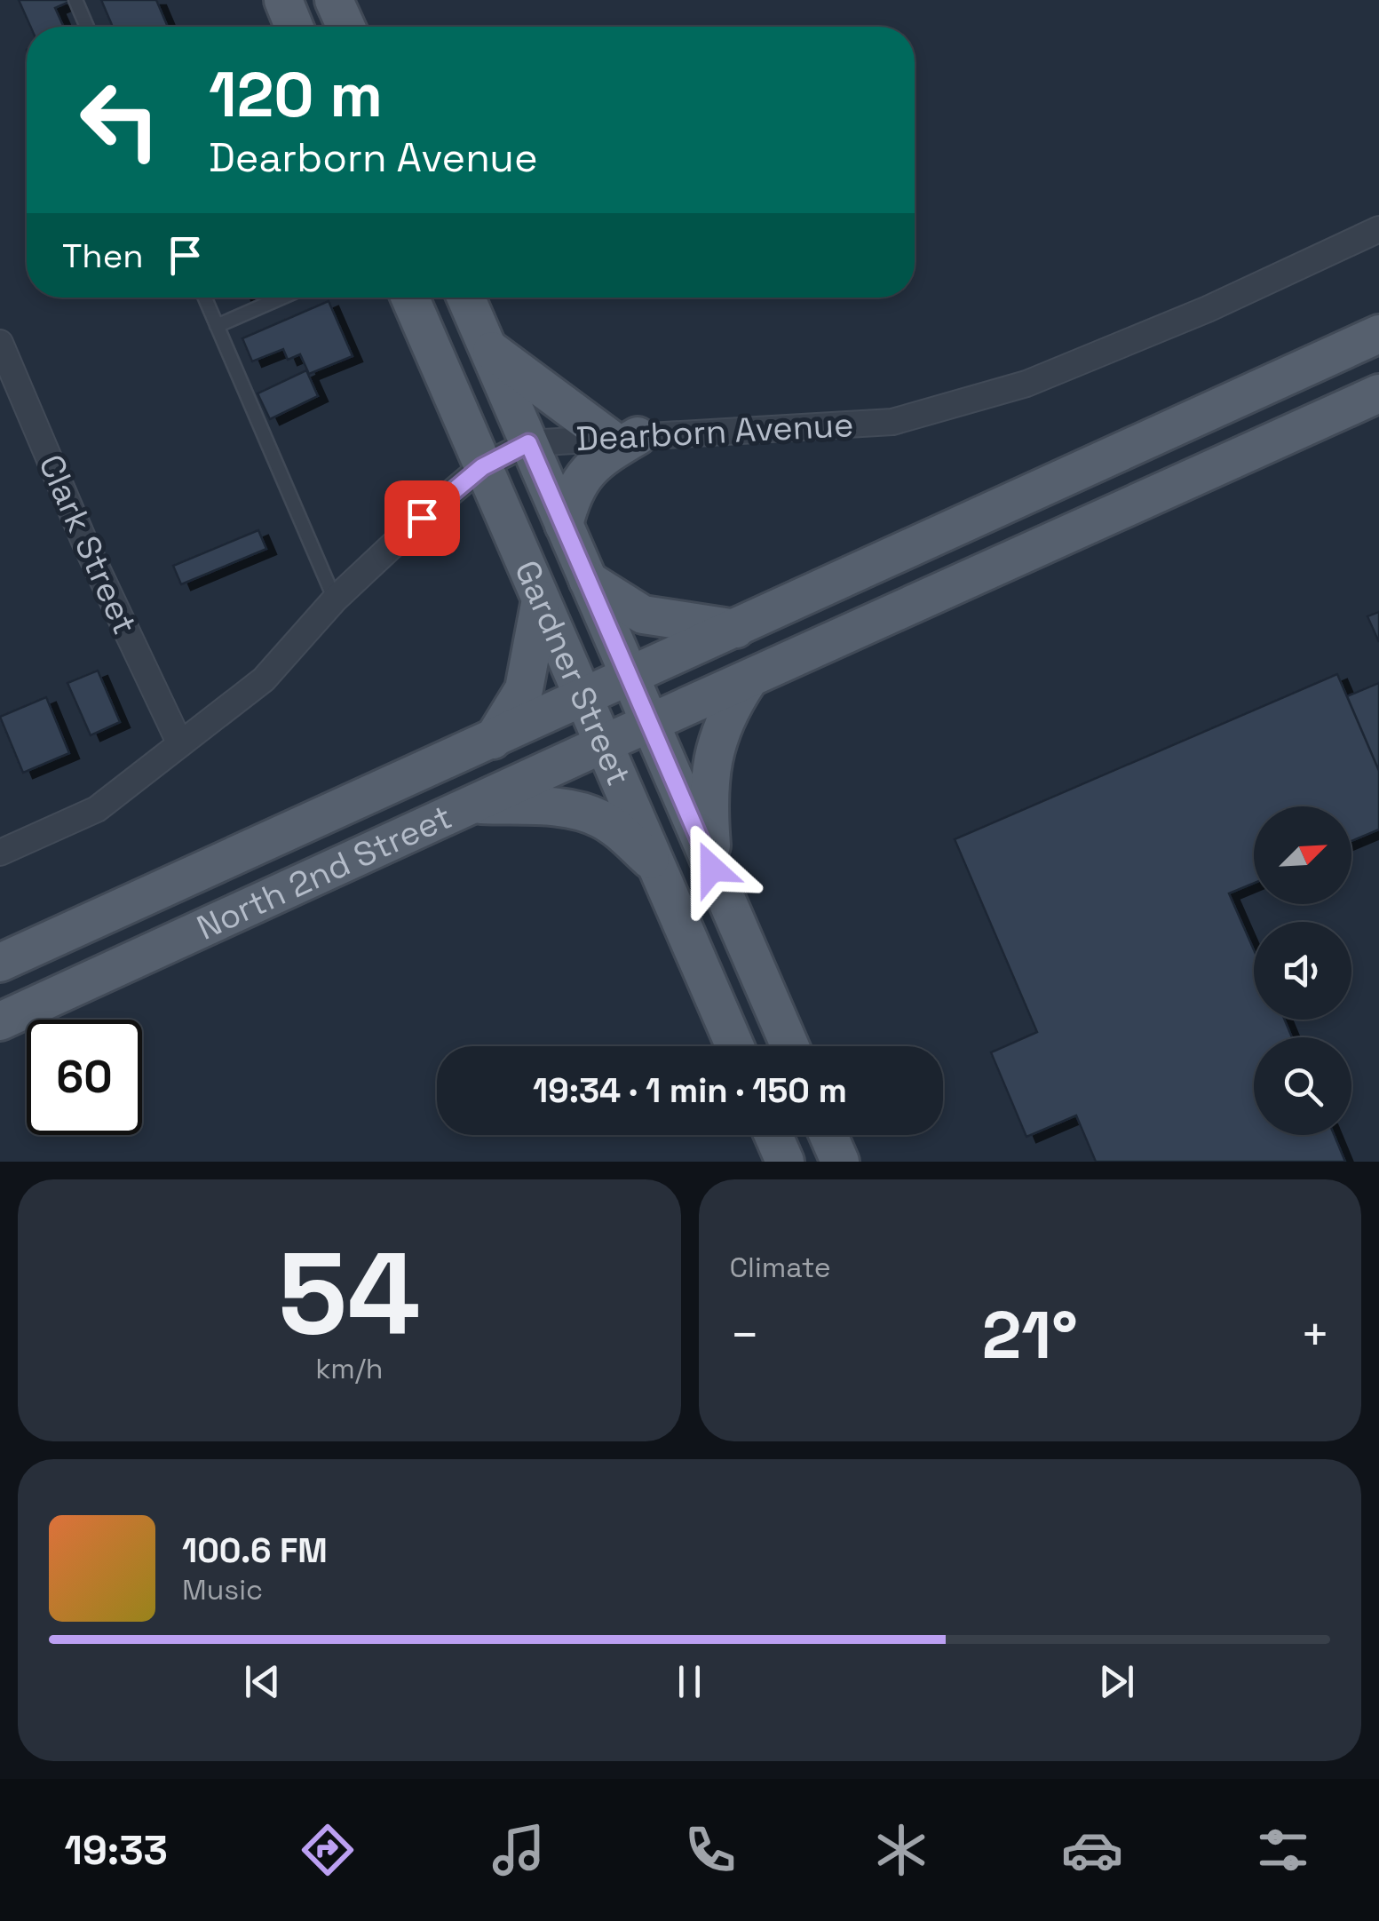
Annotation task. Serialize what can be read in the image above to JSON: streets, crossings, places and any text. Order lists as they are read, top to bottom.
{
  "streets": {
    "main road": ["Gardner Street", "North 2nd Street"],
    "street": ["Dearborn Avenue", "Clark Street"]
  },
  "crossings": [
    ["Dearborn Avenue", "Clark Street"],
    ["Dearborn Avenue", "Gardner Street"],
    ["Gardner Street", "North 2nd Street"]
  ],
  "north": "top right",
  "page": {
    "turn": ["120 m", "Dearborn Avenue"],
    "then": "Then",
    "limit": "60",
    "trip": "19:34 · 1 min · 150 m",
    "tile": [
      ["54", "km/h"],
      "Climate"
    ],
    "heat": ["−", "21°", "+"],
    "song": ["100.6 FM", "Music"],
    "tabs": "19:33"
  }
}
